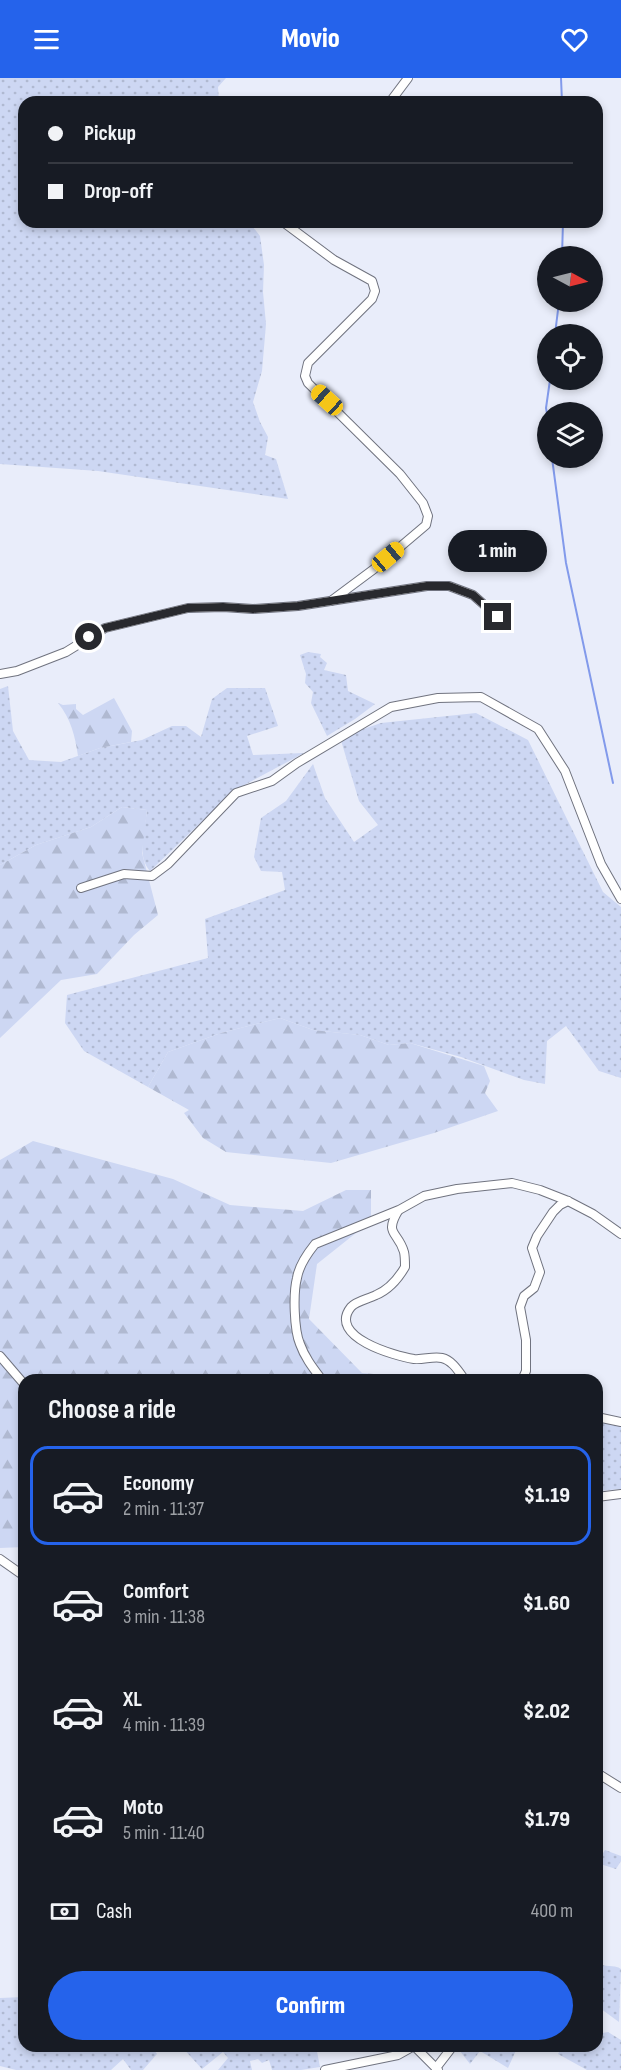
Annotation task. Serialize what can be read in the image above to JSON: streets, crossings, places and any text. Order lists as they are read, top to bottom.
{
  "north": "right",
  "page": {
    "header": "Movio",
    "banner": ["Pickup", "Drop-off"],
    "bubble": "1 min",
    "heading": "Choose a ride",
    "list": [
      {
        "name": "Economy",
        "note": "2 min · 11:37",
        "value": "$1.19"
      },
      {
        "name": "Comfort",
        "note": "3 min · 11:38",
        "value": "$1.60"
      },
      {
        "name": "XL",
        "note": "4 min · 11:39",
        "value": "$2.02"
      },
      {
        "name": "Moto",
        "note": "5 min · 11:40",
        "value": "$1.79"
      }
    ],
    "pay": ["Cash", "400 m"],
    "buttons": "Confirm"
  }
}
